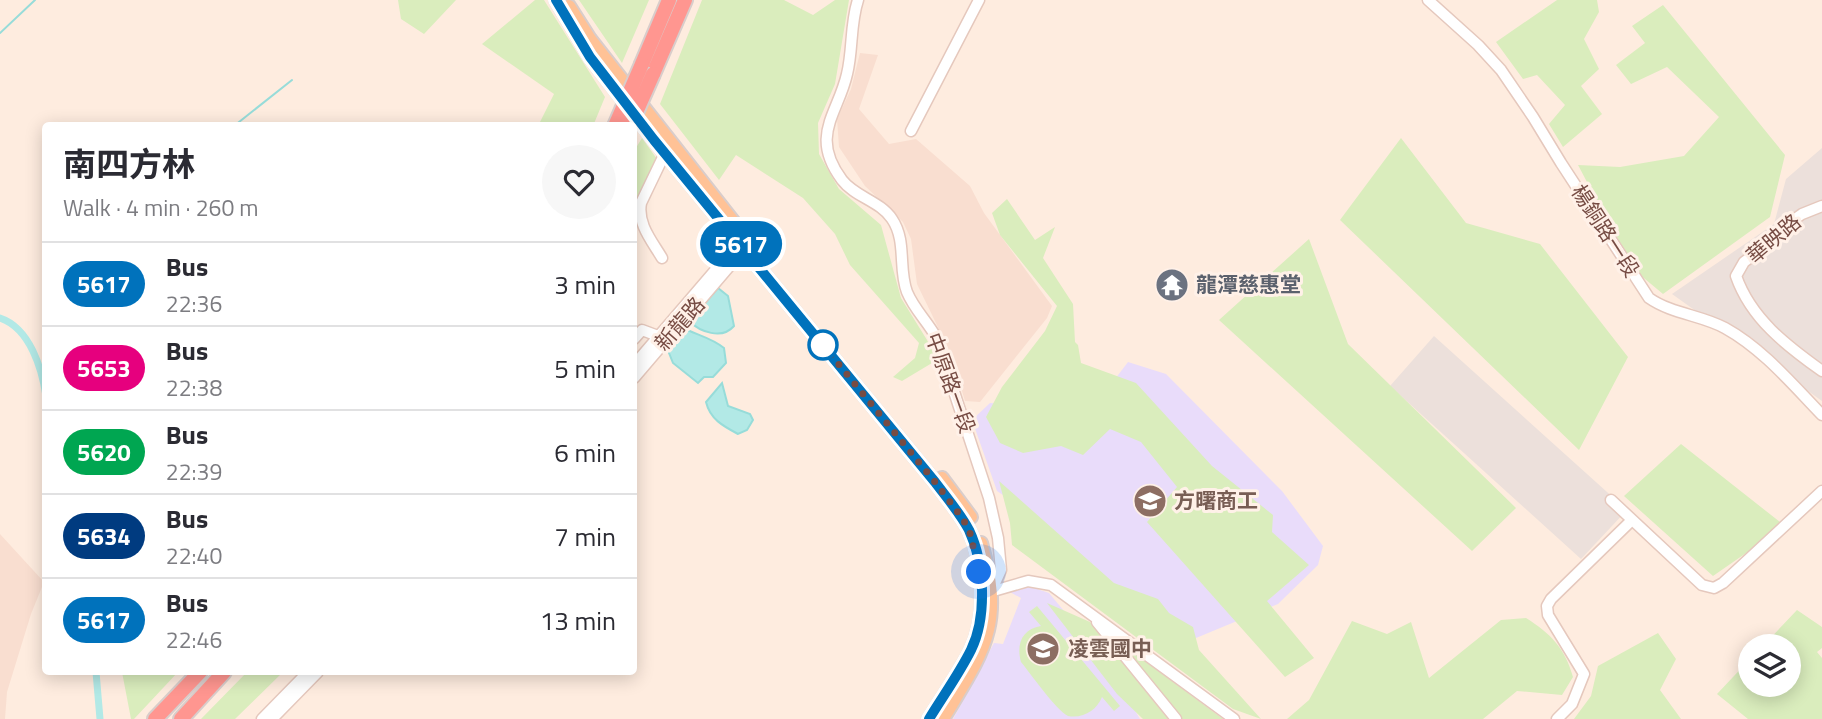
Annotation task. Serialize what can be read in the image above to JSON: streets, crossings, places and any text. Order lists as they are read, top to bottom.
{
  "streets": {
    "street": [
      "楊銅路一段",
      "華映路",
      "新龍路",
      "中原路一段"
    ]
  },
  "places": {
    "temple": ["龍潭慈惠堂"],
    "school or university": ["方曙商工", "凌雲國中"]
  },
  "lines": ["bus line 5617"],
  "page": {
    "on_map": "5617",
    "heading": ["南四方林", "Walk · 4 min · 260 m"],
    "list": [
      {
        "mark": "5617",
        "name": "Bus",
        "note": "22:36",
        "value": "3 min"
      },
      {
        "mark": "5653",
        "name": "Bus",
        "note": "22:38",
        "value": "5 min"
      },
      {
        "mark": "5620",
        "name": "Bus",
        "note": "22:39",
        "value": "6 min"
      },
      {
        "mark": "5634",
        "name": "Bus",
        "note": "22:40",
        "value": "7 min"
      },
      {
        "mark": "5617",
        "name": "Bus",
        "note": "22:46",
        "value": "13 min"
      }
    ]
  }
}
